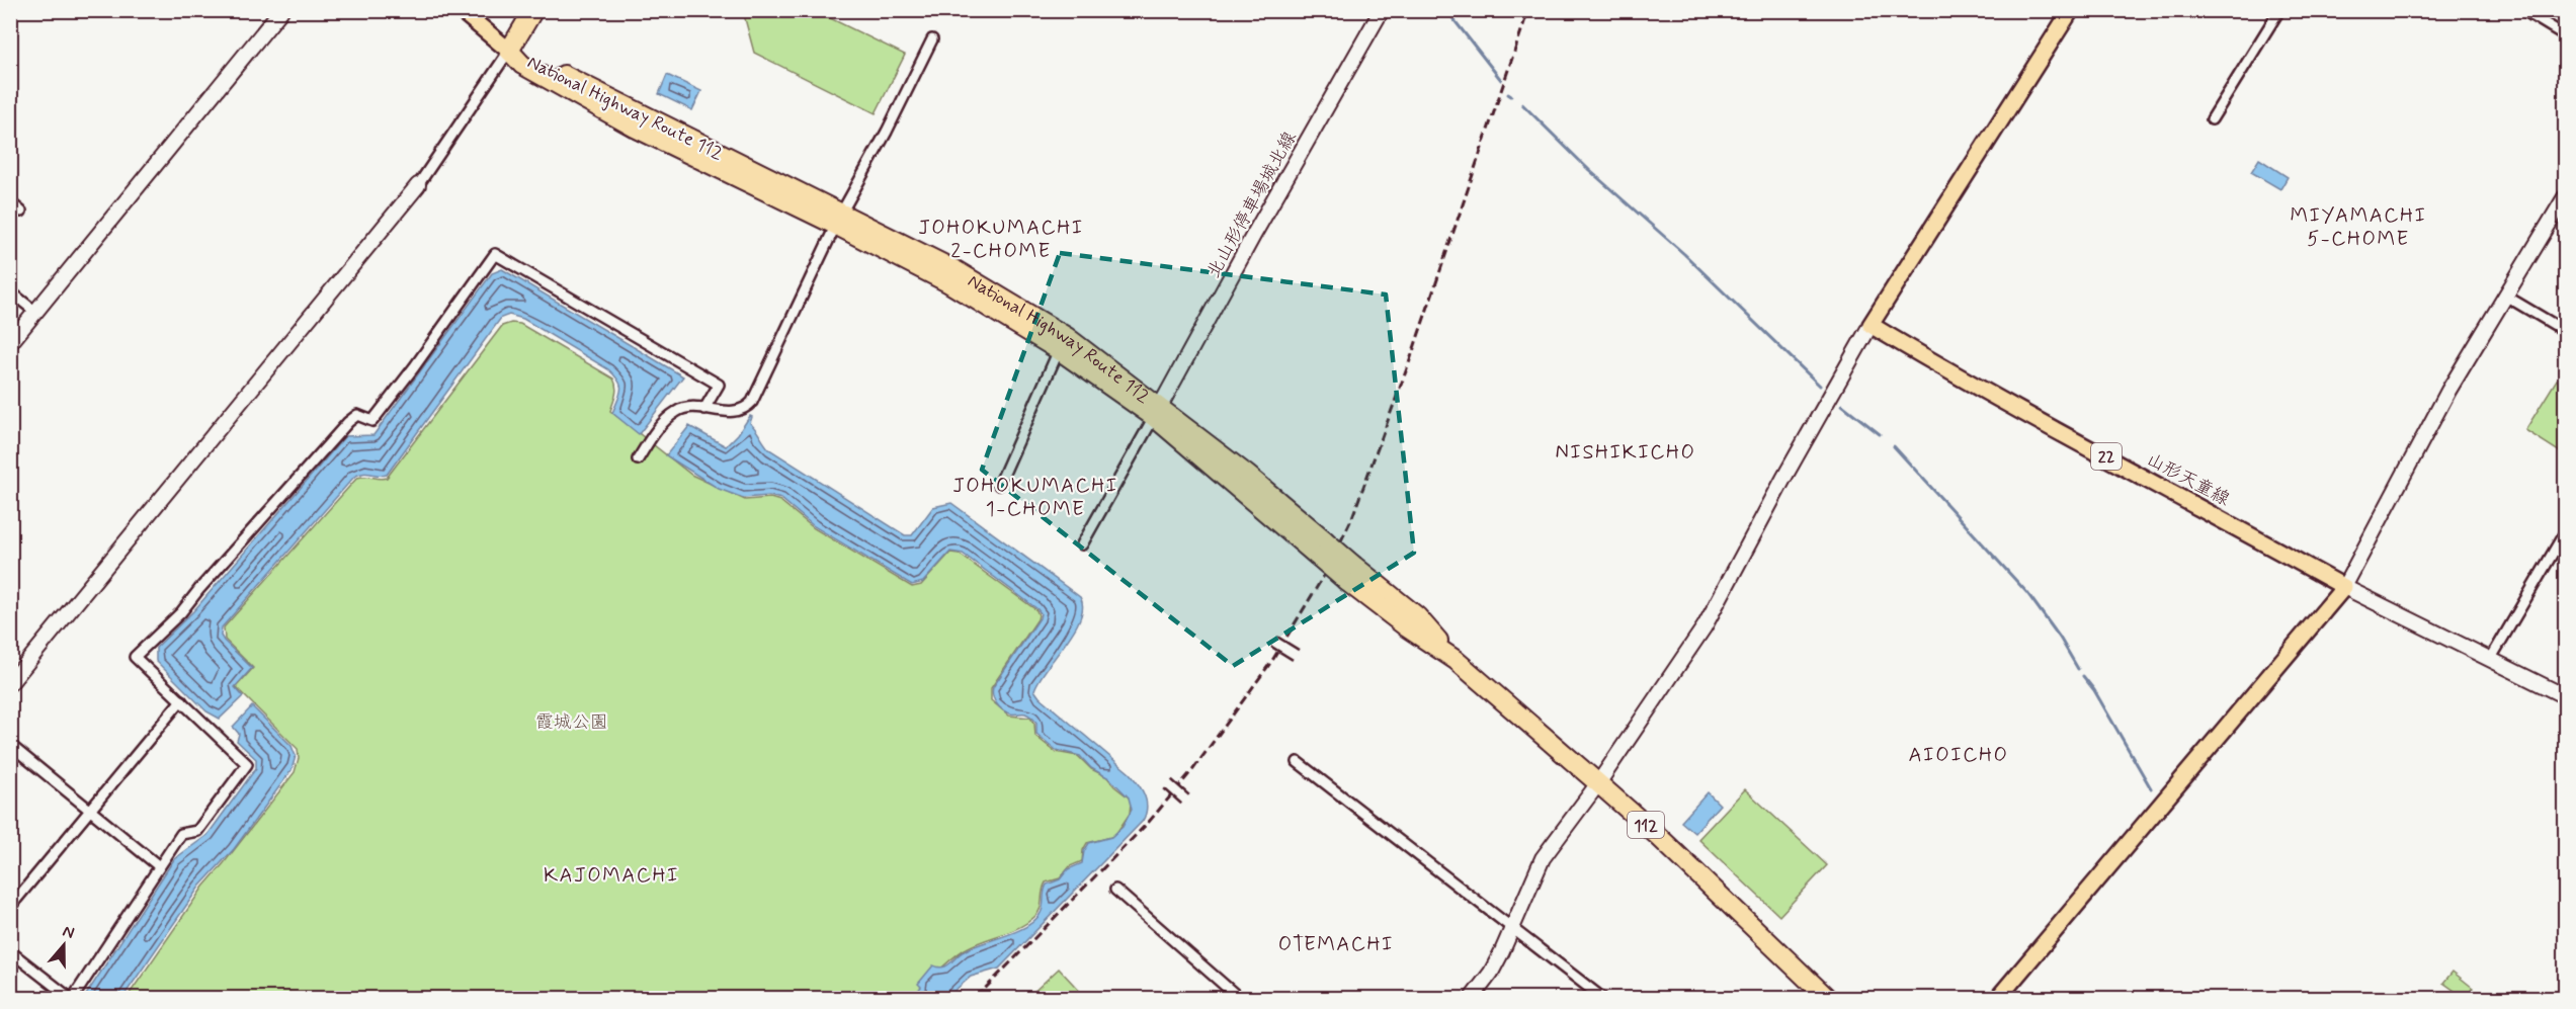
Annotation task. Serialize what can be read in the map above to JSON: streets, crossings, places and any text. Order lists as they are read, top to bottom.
{
  "streets": {
    "highway": ["National Highway Route 112", "112"],
    "main road": ["22", "山形天童線"],
    "street": ["北山形停車場城北線"]
  },
  "crossings": [
    ["National Highway Route 112", "北山形停車場城北線"]
  ],
  "districts": [
    "MIYAMACHI 5-CHOME",
    "JOHOKUMACHI 2-CHOME",
    "NISHIKICHO",
    "JOHOKUMACHI 1-CHOME",
    "AIOICHO",
    "KAJOMACHI",
    "OTEMACHI"
  ],
  "parks": ["霞城公園"],
  "north": "top"
}
